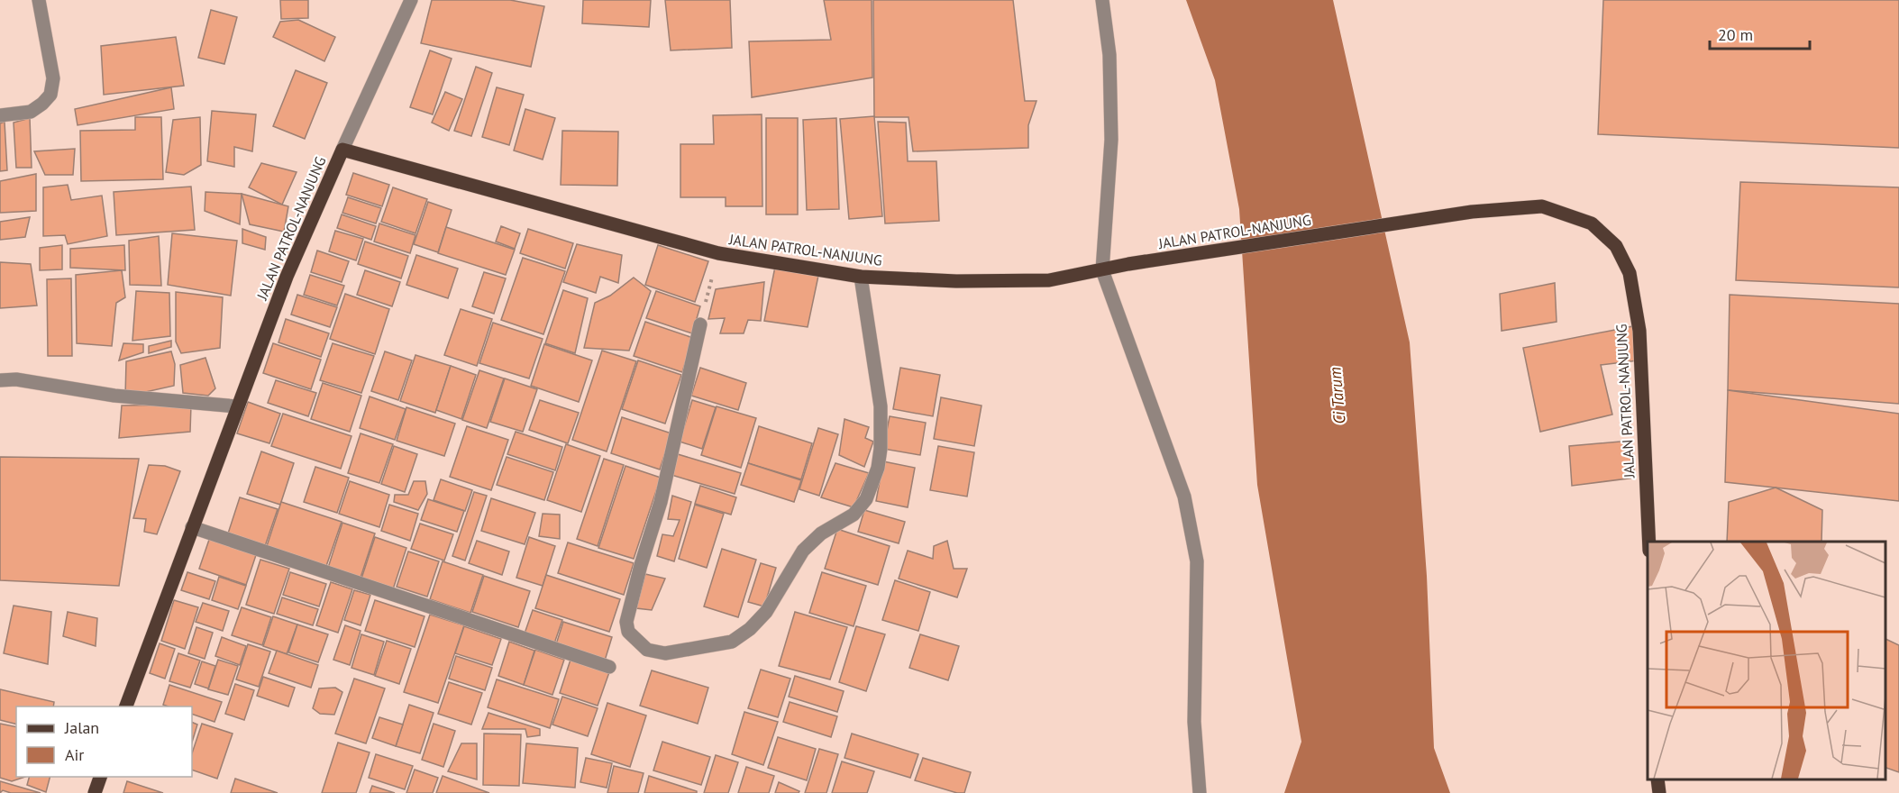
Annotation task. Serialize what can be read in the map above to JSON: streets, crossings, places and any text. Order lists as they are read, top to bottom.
{
  "streets": {
    "main road": ["JALAN PATROL-NANJUNG"]
  },
  "water": ["Ci Tarum"],
  "legend": ["Jalan", "Air"],
  "scale_bar": "20 m"
}
